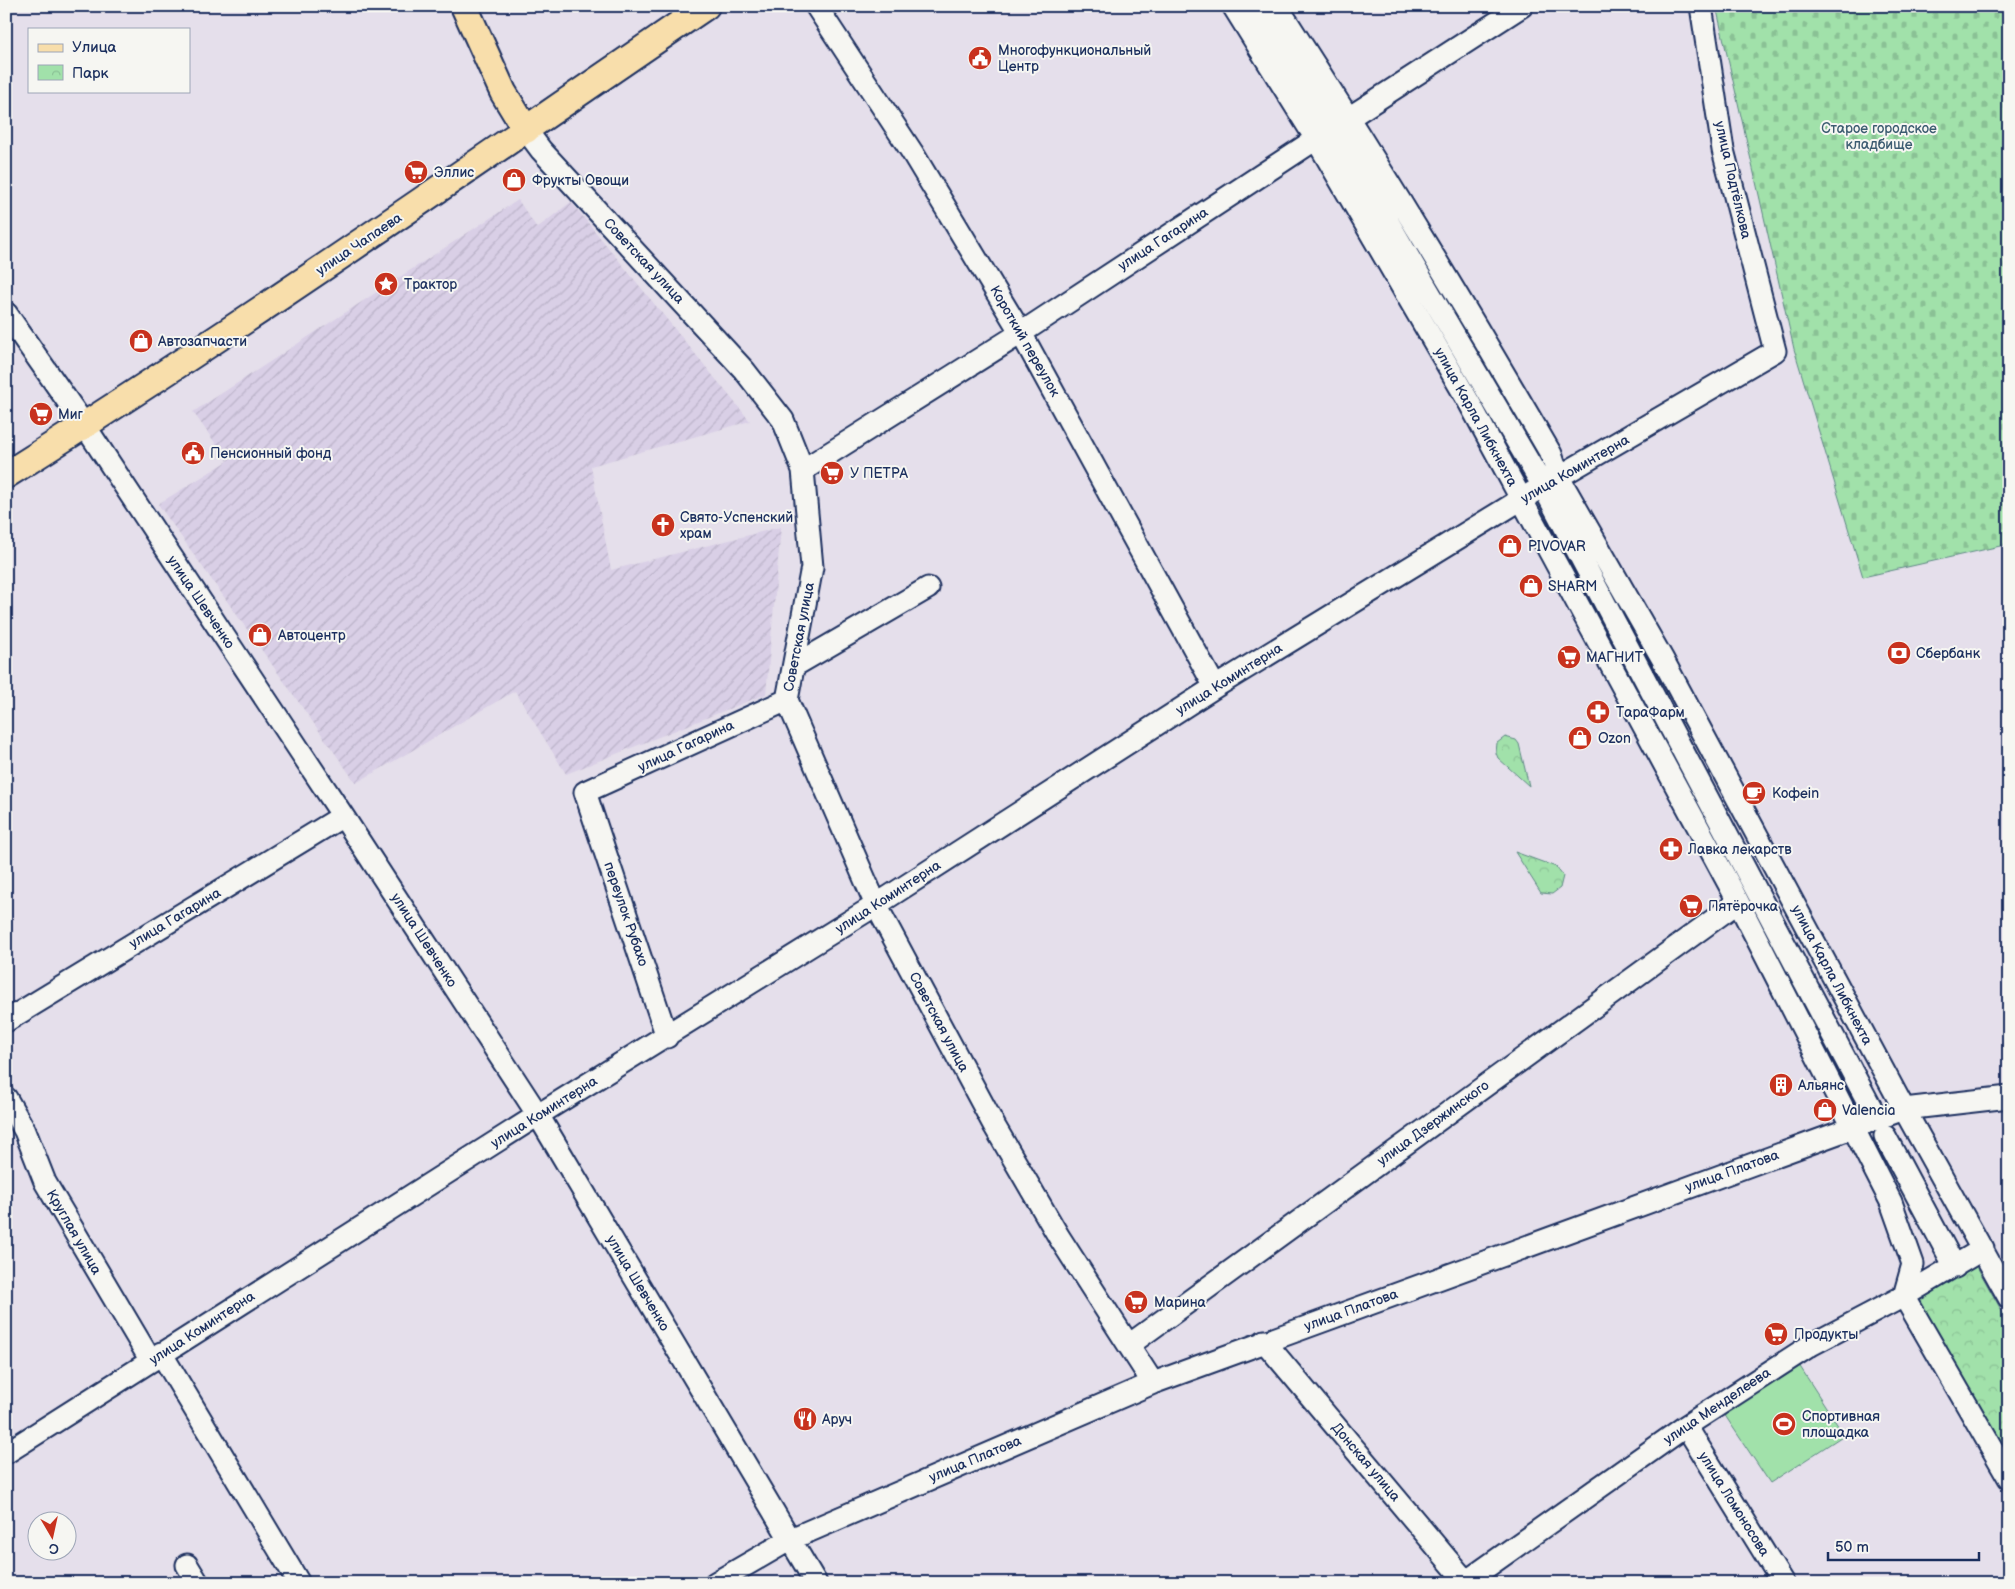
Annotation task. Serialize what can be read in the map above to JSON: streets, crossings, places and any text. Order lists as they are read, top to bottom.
{
  "streets": {
    "main road": ["улица Чапаева", "Советская улица"],
    "street": [
      "улица Подтёлкова",
      "улица Гагарина",
      "Короткий переулок",
      "улица Карла Либкнехта",
      "улица Коминтерна",
      "улица Шевченко",
      "переулок Рубахо",
      "улица Дзержинского",
      "улица Платова",
      "Круглая улица",
      "улица Менделеева",
      "Донская улица",
      "улица Ломоносова"
    ]
  },
  "crossings": [
    ["улица Подтёлкова", "улица Коминтерна"],
    ["улица Гагарина", "Советская улица"],
    ["улица Гагарина", "Короткий переулок"],
    ["улица Гагарина", "улица Карла Либкнехта"],
    ["улица Гагарина", "улица Шевченко"],
    ["улица Гагарина", "переулок Рубахо"],
    ["улица Чапаева", "Советская улица"],
    ["улица Чапаева", "улица Шевченко"],
    ["Советская улица", "улица Коминтерна"],
    ["Советская улица", "улица Дзержинского"],
    ["Советская улица", "улица Платова"],
    ["Короткий переулок", "улица Коминтерна"],
    ["улица Карла Либкнехта", "улица Коминтерна"],
    ["улица Карла Либкнехта", "улица Дзержинского"],
    ["улица Карла Либкнехта", "улица Платова"],
    ["улица Карла Либкнехта", "улица Менделеева"],
    ["улица Коминтерна", "улица Шевченко"],
    ["улица Коминтерна", "переулок Рубахо"],
    ["улица Коминтерна", "Круглая улица"],
    ["улица Шевченко", "улица Платова"],
    ["улица Платова", "Донская улица"],
    ["улица Менделеева", "Донская улица"],
    ["улица Менделеева", "улица Ломоносова"]
  ],
  "parks": ["Старое городское кладбище"],
  "places": {
    "public building": ["Многофункциональный Центр", "Пенсионный фонд"],
    "supermarket": [
      "Эллис",
      "Миг",
      "У ПЕТРА",
      "МАГНИТ",
      "Пятёрочка",
      "Марина",
      "Продукты"
    ],
    "shop": [
      "Фрукты Овощи",
      "Автозапчасти",
      "PIVOVAR",
      "SHARM",
      "Автоцентр",
      "Ozon",
      "Valencia"
    ],
    "place": ["Трактор"],
    "church": ["Свято-Успенский храм"],
    "bank": ["Сбербанк"],
    "pharmacy": ["ТараФарм", "Лавка лекарств"],
    "cafe": ["Кофеin"],
    "building": ["Альянс"],
    "restaurant": ["Аруч"],
    "sports": ["Спортивная площадка"]
  },
  "legend": ["Улица", "Парк"],
  "scale_bar": "50 m",
  "north": "bottom"
}
